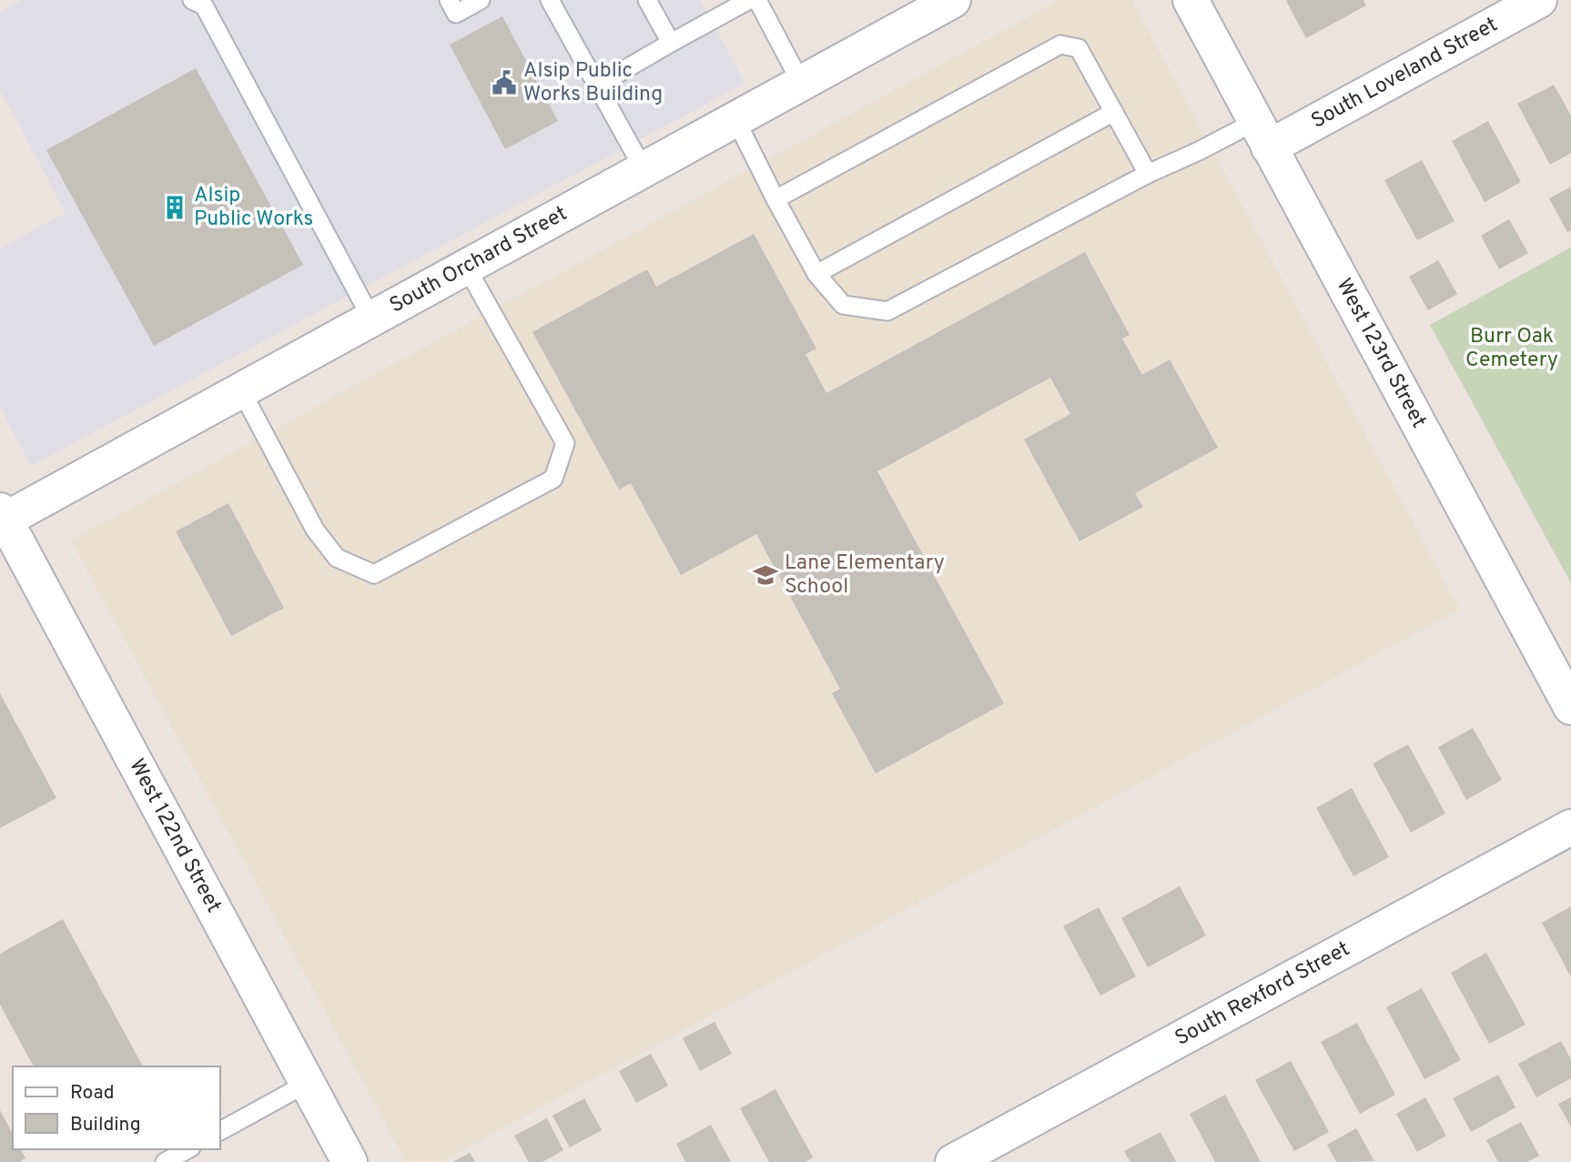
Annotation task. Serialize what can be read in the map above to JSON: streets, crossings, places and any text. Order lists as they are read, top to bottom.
{
  "streets": {
    "street": [
      "South Loveland Street",
      "South Orchard Street",
      "West 123rd Street",
      "West 122nd Street",
      "South Rexford Street"
    ]
  },
  "crossings": [
    ["South Loveland Street", "West 123rd Street"],
    ["South Orchard Street", "West 122nd Street"]
  ],
  "parks": ["Burr Oak Cemetery"],
  "places": {
    "public building": ["Alsip Public Works Building"],
    "building": ["Alsip Public Works"],
    "school or university": ["Lane Elementary School"]
  },
  "legend": ["Road", "Building"]
}
